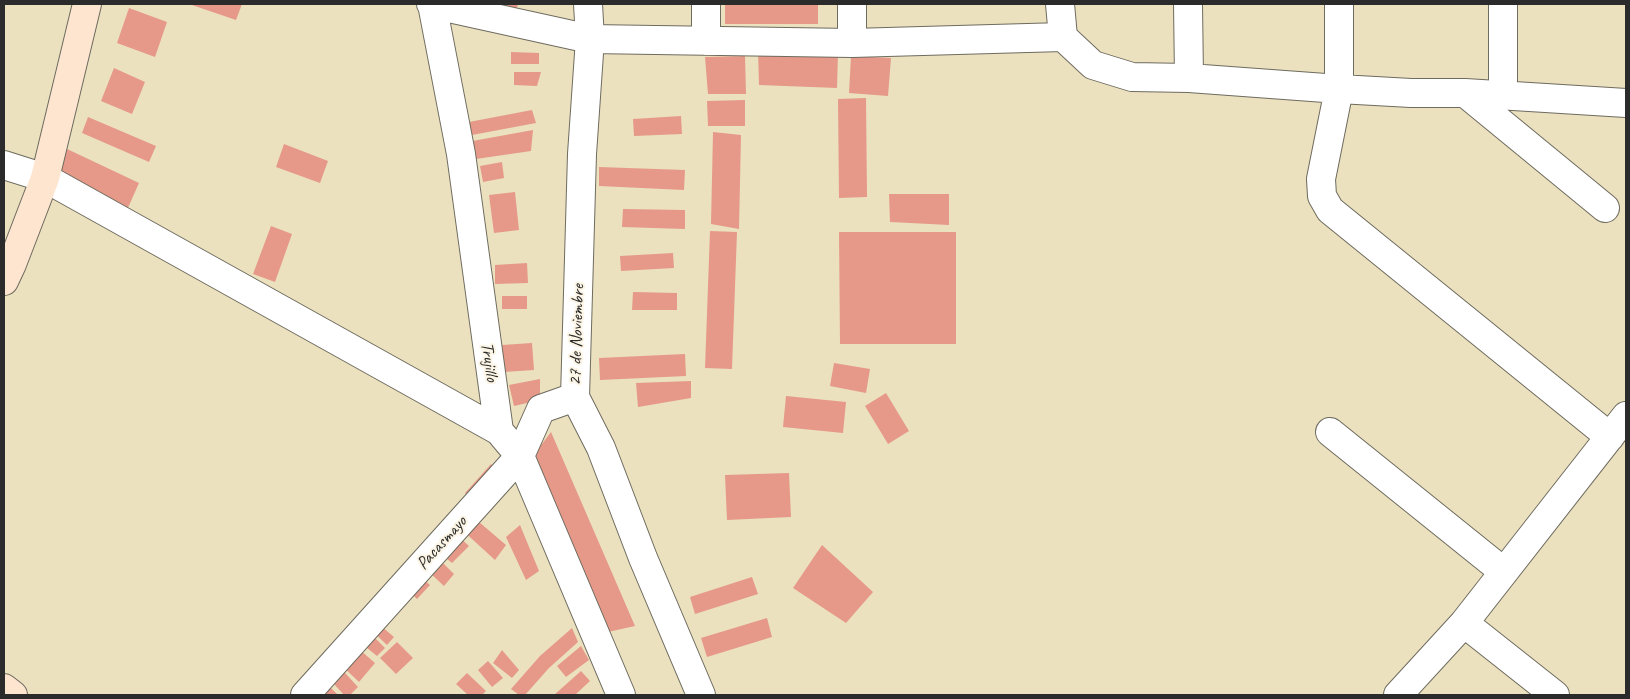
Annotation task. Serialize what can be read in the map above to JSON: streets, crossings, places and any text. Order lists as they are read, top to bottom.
{
  "streets": {
    "street": ["27 de Noviembre", "Trujillo", "Pacasmayo"]
  },
  "crossings": [
    ["27 de Noviembre", "Pacasmayo"]
  ]
}
